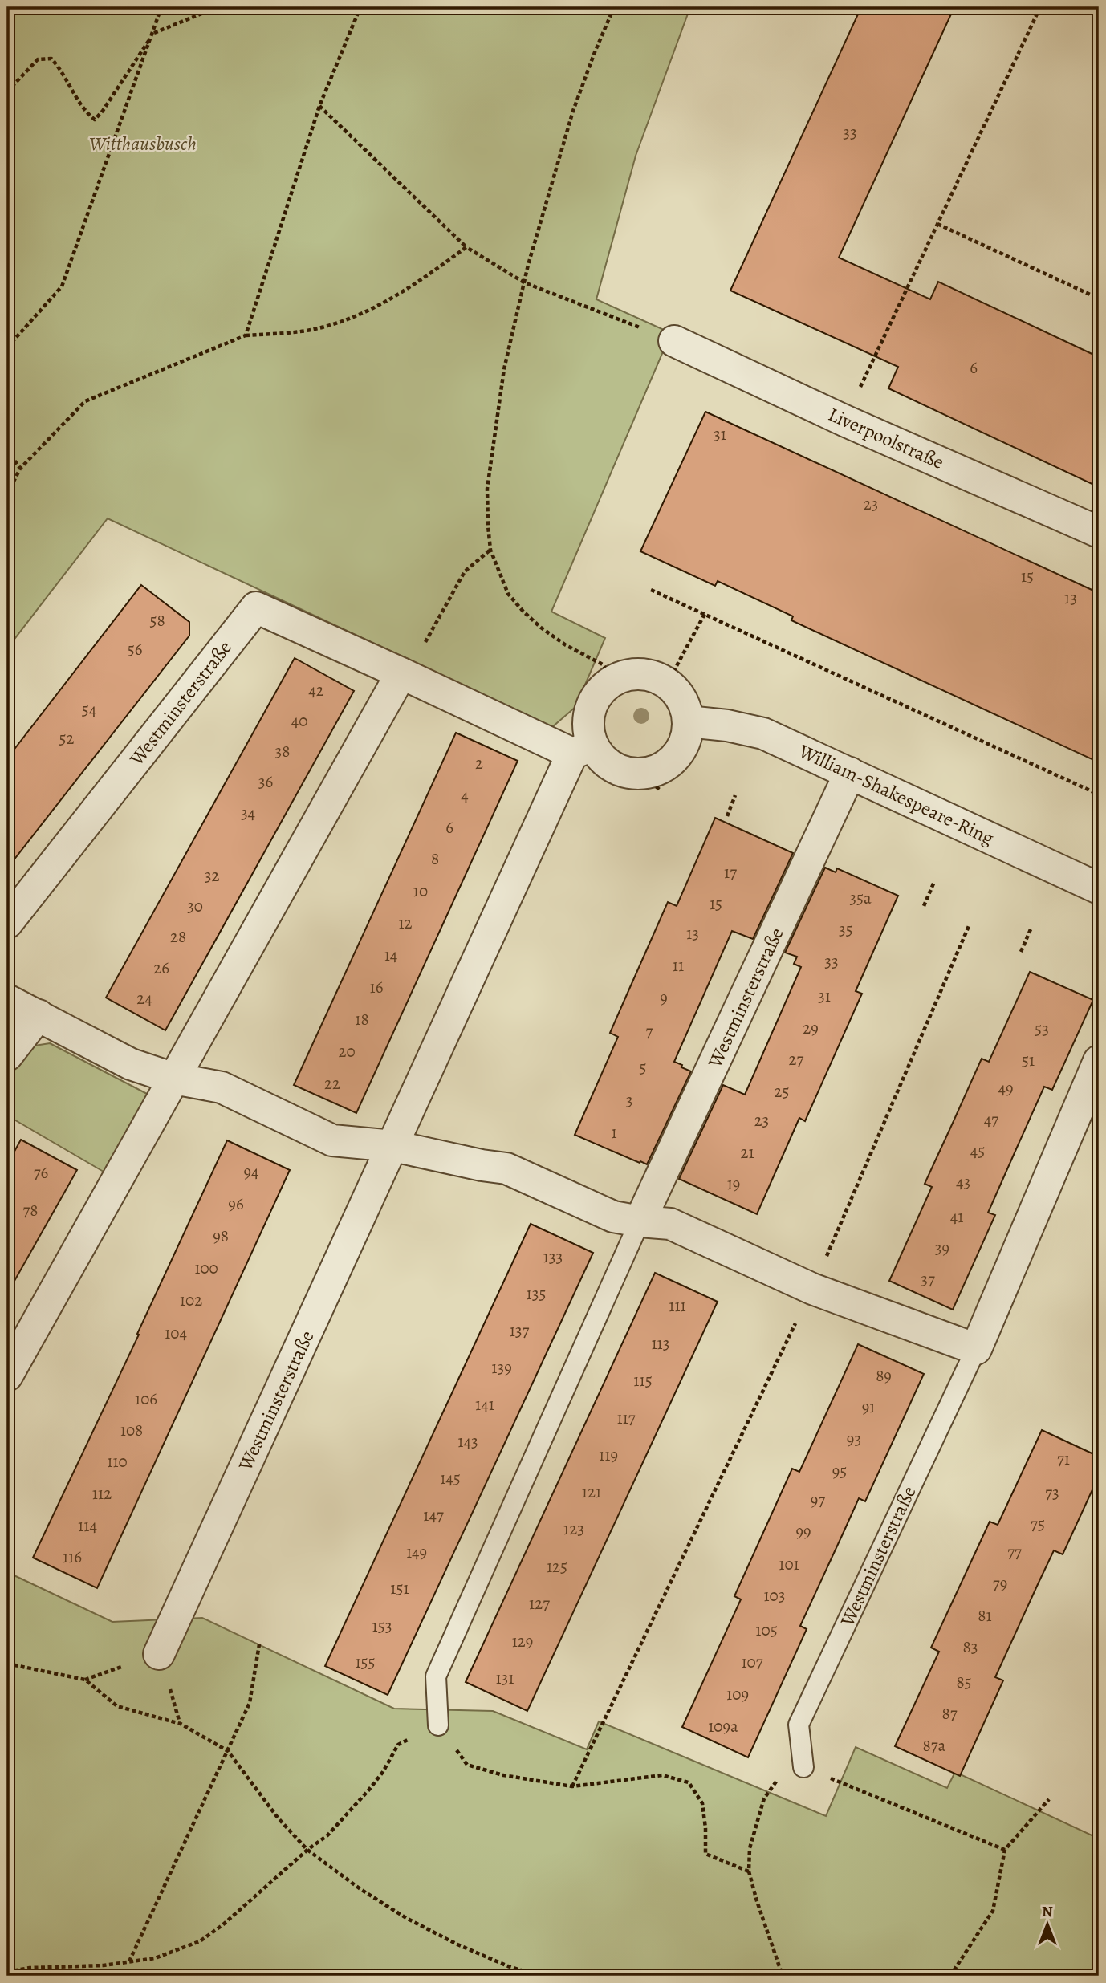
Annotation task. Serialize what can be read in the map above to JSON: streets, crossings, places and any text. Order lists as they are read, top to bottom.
{
  "streets": {
    "street": ["Liverpoolstraße", "Westminsterstraße", "William-Shakespeare-Ring"]
  },
  "crossings": [
    ["Westminsterstraße", "William-Shakespeare-Ring"]
  ],
  "parks": ["Witthausbusch"],
  "house_numbers": [
    "33",
    "6",
    "31",
    "23",
    "15",
    "13",
    "58",
    "56",
    "42",
    "54",
    "40",
    "52",
    "38",
    "2",
    "36",
    "4",
    "34",
    "6",
    "8",
    "17",
    "32",
    "10",
    "35a",
    "15",
    "30",
    "12",
    "35",
    "13",
    "28",
    "14",
    "33",
    "11",
    "26",
    "16",
    "31",
    "9",
    "24",
    "18",
    "29",
    "53",
    "7",
    "20",
    "27",
    "51",
    "5",
    "22",
    "49",
    "25",
    "3",
    "47",
    "23",
    "1",
    "45",
    "21",
    "94",
    "76",
    "43",
    "19",
    "96",
    "78",
    "41",
    "98",
    "39",
    "133",
    "100",
    "37",
    "135",
    "102",
    "111",
    "137",
    "104",
    "113",
    "139",
    "89",
    "115",
    "106",
    "141",
    "91",
    "117",
    "108",
    "93",
    "143",
    "119",
    "71",
    "110",
    "95",
    "145",
    "121",
    "73",
    "112",
    "97",
    "147",
    "75",
    "114",
    "123",
    "99",
    "149",
    "77",
    "116",
    "101",
    "125",
    "79",
    "151",
    "103",
    "127",
    "81",
    "153",
    "105",
    "129",
    "83",
    "155",
    "107",
    "131",
    "85",
    "109",
    "87",
    "109a",
    "87a"
  ],
  "north": "top"
}
